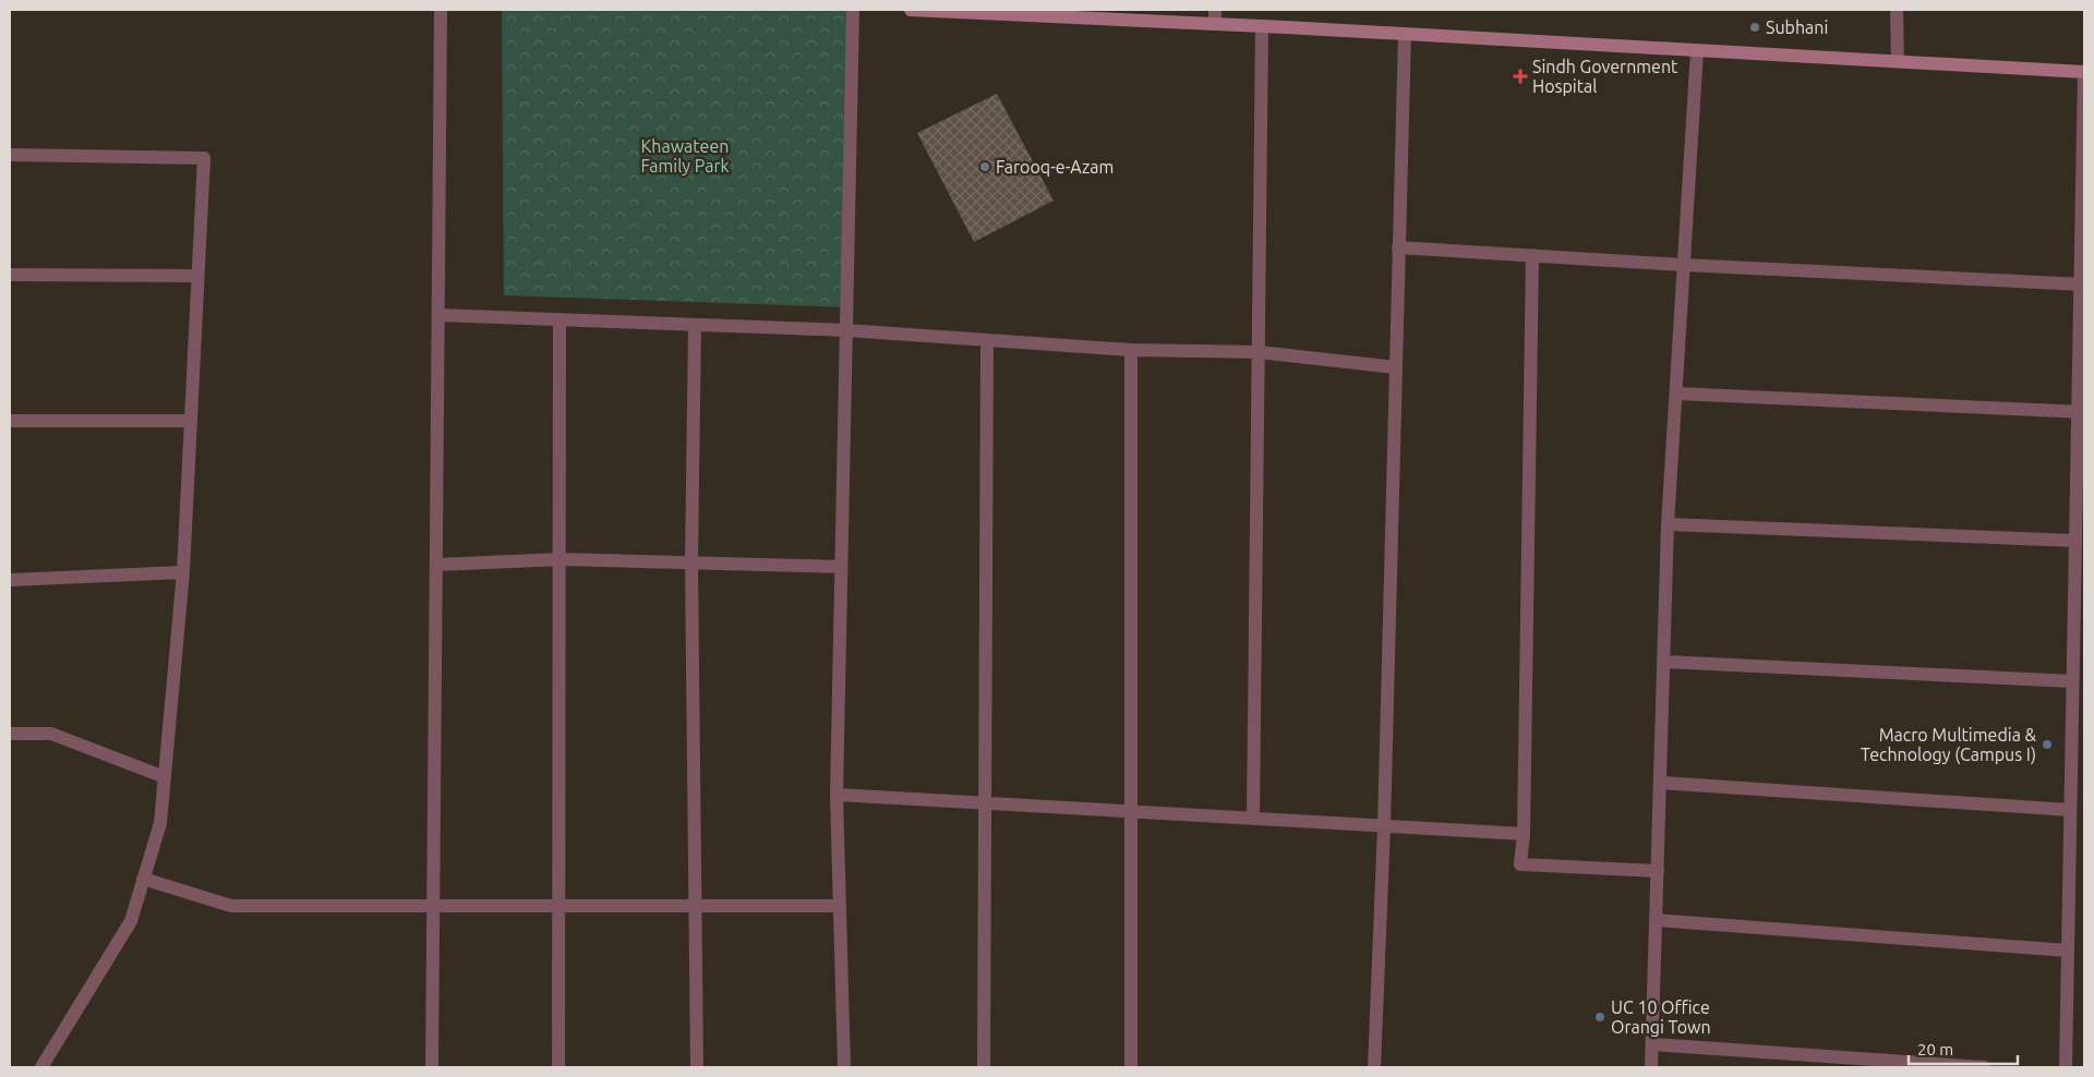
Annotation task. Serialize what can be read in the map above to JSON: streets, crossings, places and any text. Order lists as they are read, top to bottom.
{
  "parks": ["Khawateen Family Park"],
  "places": {
    "other": [
      "Subhani",
      "Farooq-e-Azam",
      "Macro Multimedia & Technology (Campus I)",
      "UC 10 Office Orangi Town"
    ],
    "health": ["Sindh Government Hospital"]
  },
  "scale_bar": "20 m"
}
